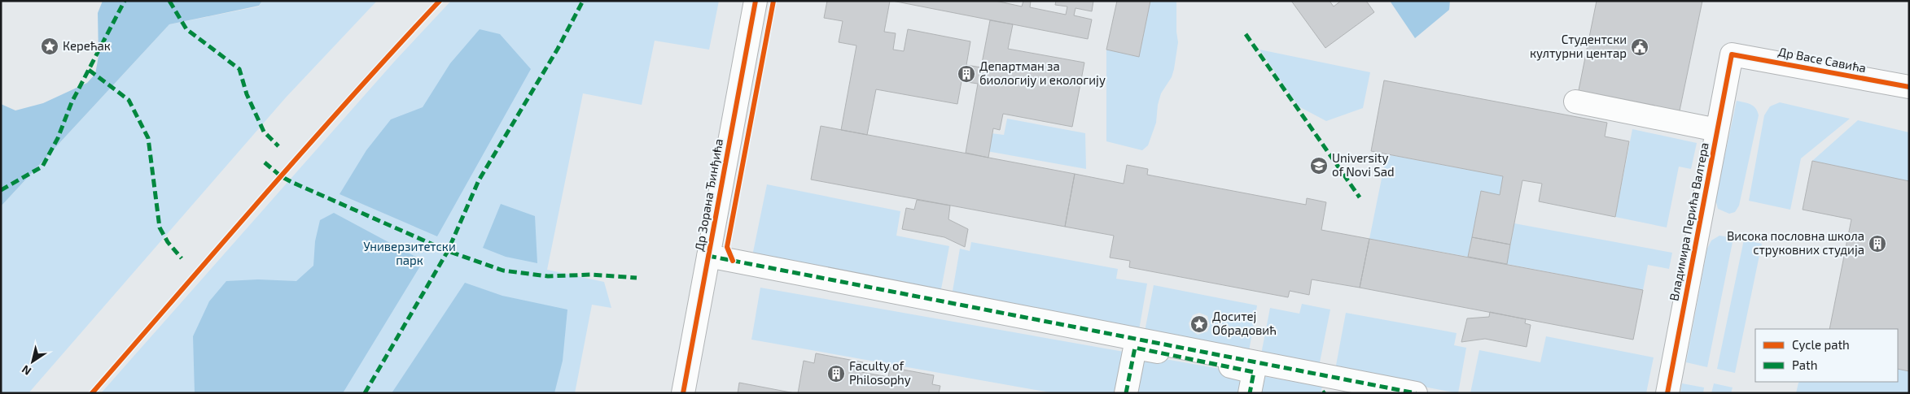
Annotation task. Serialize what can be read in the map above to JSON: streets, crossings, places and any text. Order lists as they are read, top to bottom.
{
  "streets": {
    "street": ["Др Васе Савића", "Др Зорана Ђинђића", "Владимира Перића Валтера"]
  },
  "crossings": [
    ["Др Васе Савића", "Владимира Перића Валтера"]
  ],
  "parks": ["Универзитетски парк"],
  "places": {
    "place": ["Керећак", "Доситеј Обрадовић"],
    "public building": ["Студентски културни центар"],
    "building": ["Департман за биологију и екологију", "Висока пословна школа струковних студија", "Faculty of Philosophy"],
    "school or university": ["University of Novi Sad"]
  },
  "legend": ["Cycle path", "Path"],
  "north": "bottom left"
}
